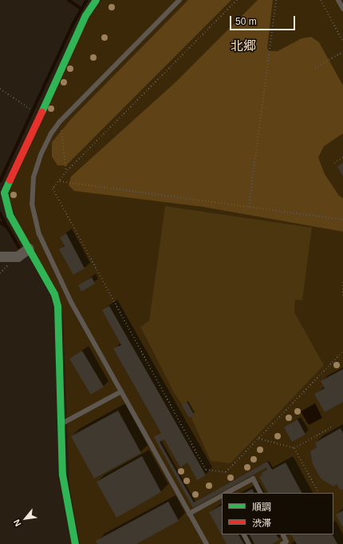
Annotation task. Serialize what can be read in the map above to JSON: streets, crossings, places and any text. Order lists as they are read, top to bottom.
{
  "districts": ["北郷"],
  "legend": ["順調", "渋滞"],
  "scale_bar": "50 m",
  "north": "bottom left"
}
